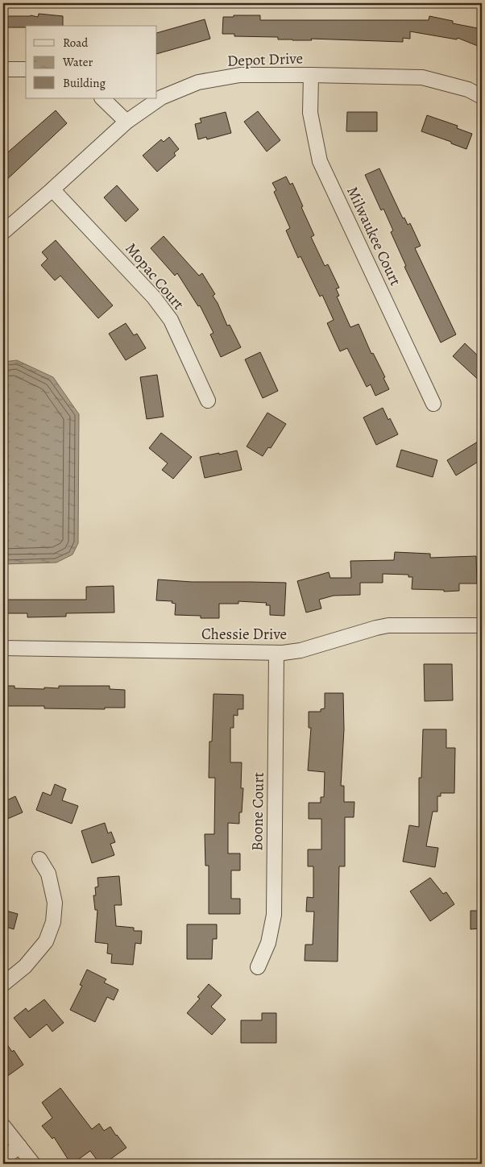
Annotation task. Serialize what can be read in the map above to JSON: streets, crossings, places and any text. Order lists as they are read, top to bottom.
{
  "streets": {
    "street": [
      "Depot Drive",
      "Milwaukee Court",
      "Mopac Court",
      "Chessie Drive",
      "Boone Court"
    ]
  },
  "crossings": [
    ["Depot Drive", "Milwaukee Court"],
    ["Depot Drive", "Mopac Court"],
    ["Chessie Drive", "Boone Court"]
  ],
  "legend": ["Road", "Water", "Building"]
}
